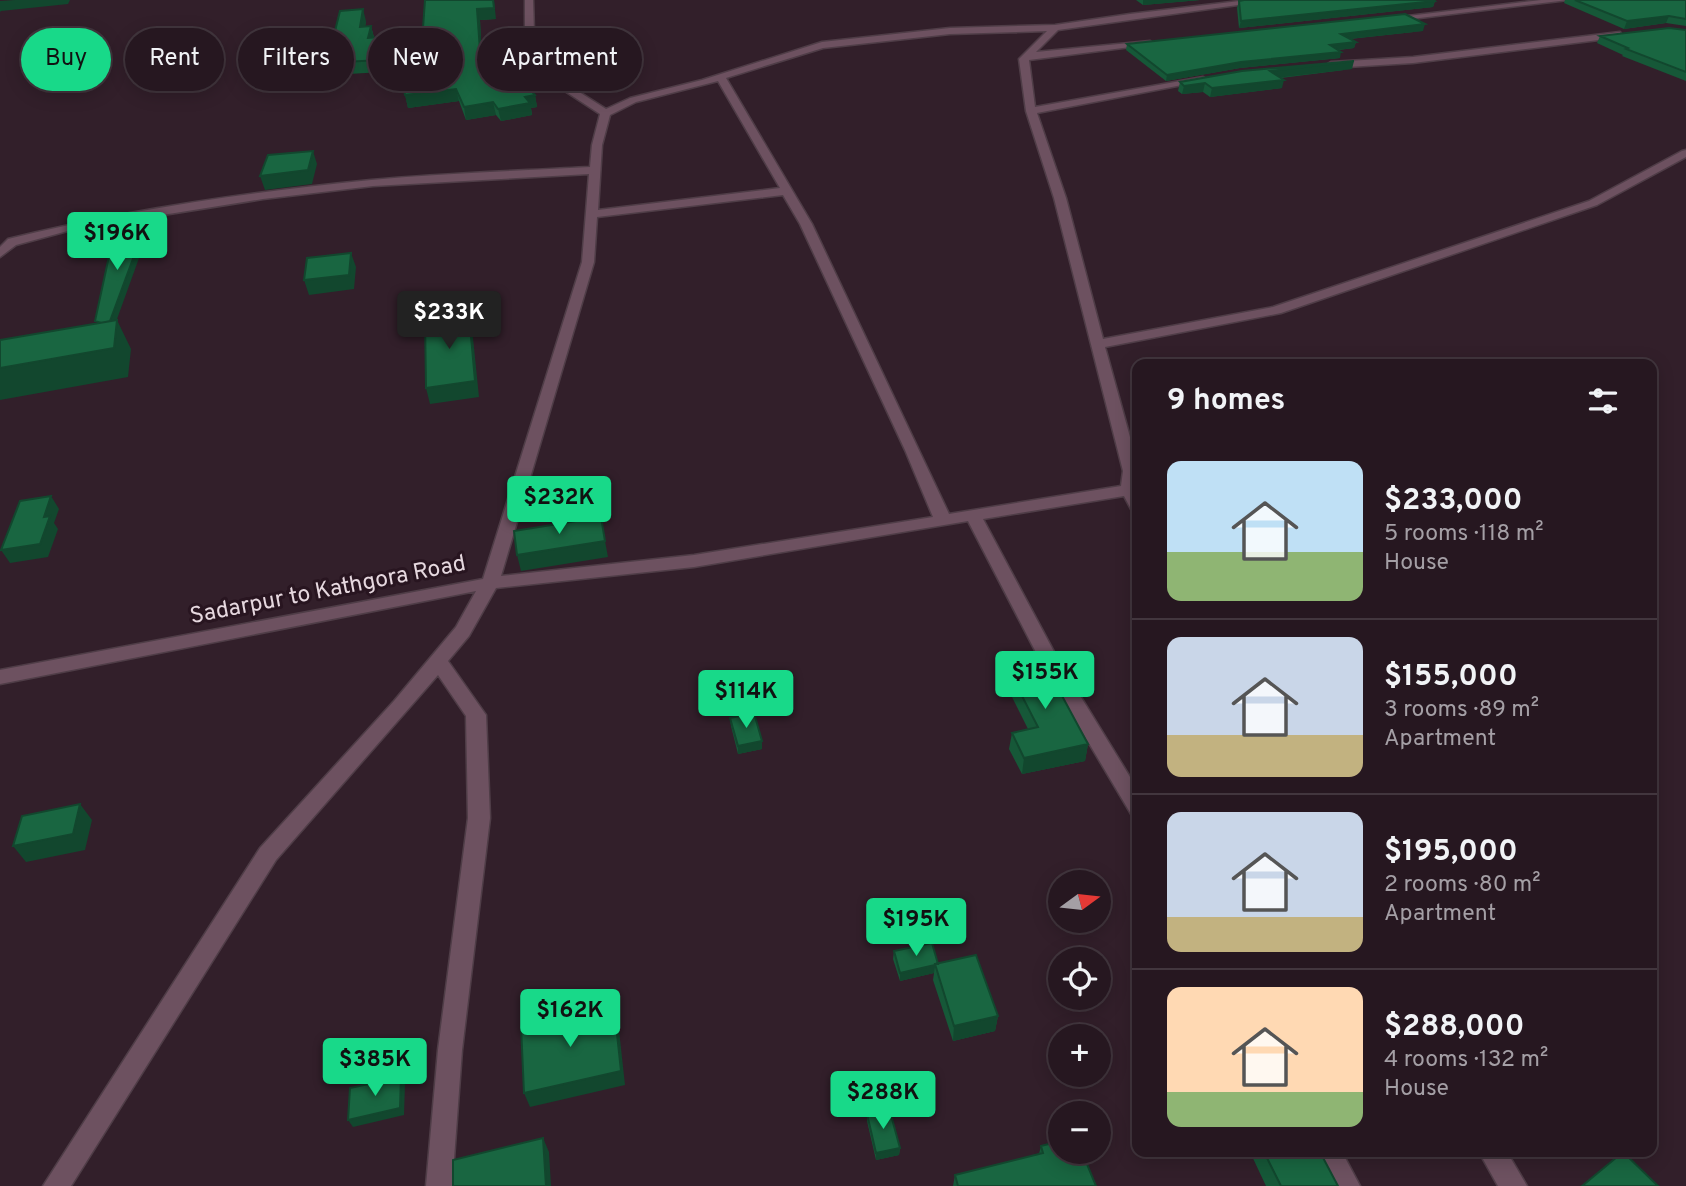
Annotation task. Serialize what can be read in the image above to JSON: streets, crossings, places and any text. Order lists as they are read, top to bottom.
{
  "streets": {
    "street": ["Sadarpur to Kathgora Road"]
  },
  "north": "right",
  "page": {
    "chip": [
      "Buy",
      "Rent",
      "Filters",
      "New",
      "Apartment"
    ],
    "price": [
      "$196K",
      "$233K",
      "$232K",
      "$155K",
      "$114K",
      "$195K",
      "$162K",
      "$385K",
      "$288K"
    ],
    "heading": "9 homes",
    "list": [
      {
        "name": "$233,000",
        "note": "5 rooms · 118 m² · House"
      },
      {
        "name": "$155,000",
        "note": "3 rooms · 89 m² · Apartment"
      },
      {
        "name": "$195,000",
        "note": "2 rooms · 80 m² · Apartment"
      },
      {
        "name": "$288,000",
        "note": "4 rooms · 132 m² · House"
      }
    ],
    "map_buttons": ["+", "−"]
  }
}
